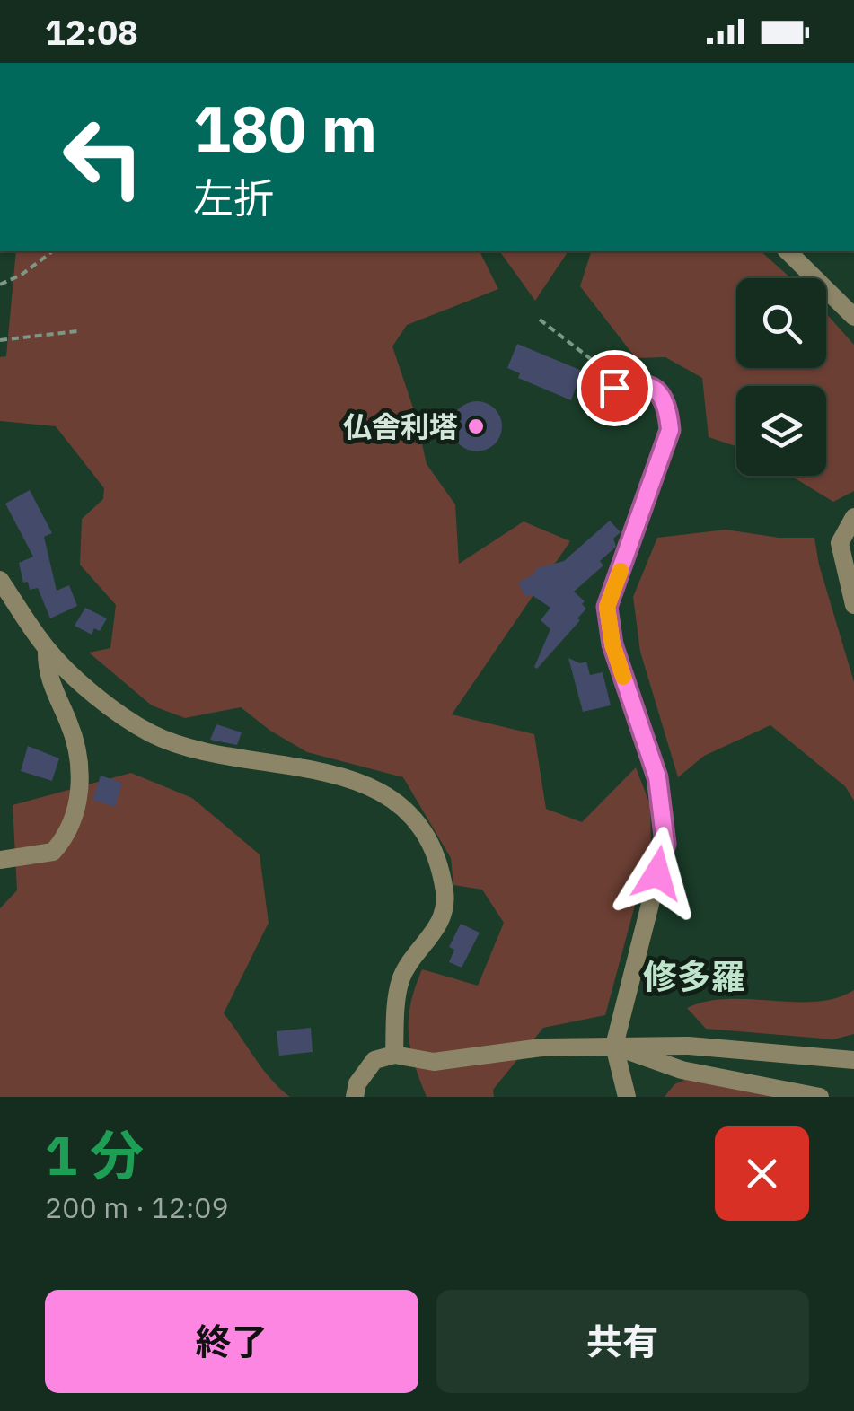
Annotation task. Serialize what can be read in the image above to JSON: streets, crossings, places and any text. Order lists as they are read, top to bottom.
{
  "districts": ["修多羅"],
  "places": ["仏舎利塔"],
  "page": {
    "status": "12:08",
    "turn": ["180 m", "左折"],
    "heading": ["1 分", "200 m · 12:09"],
    "buttons": ["終了", "共有"]
  }
}
